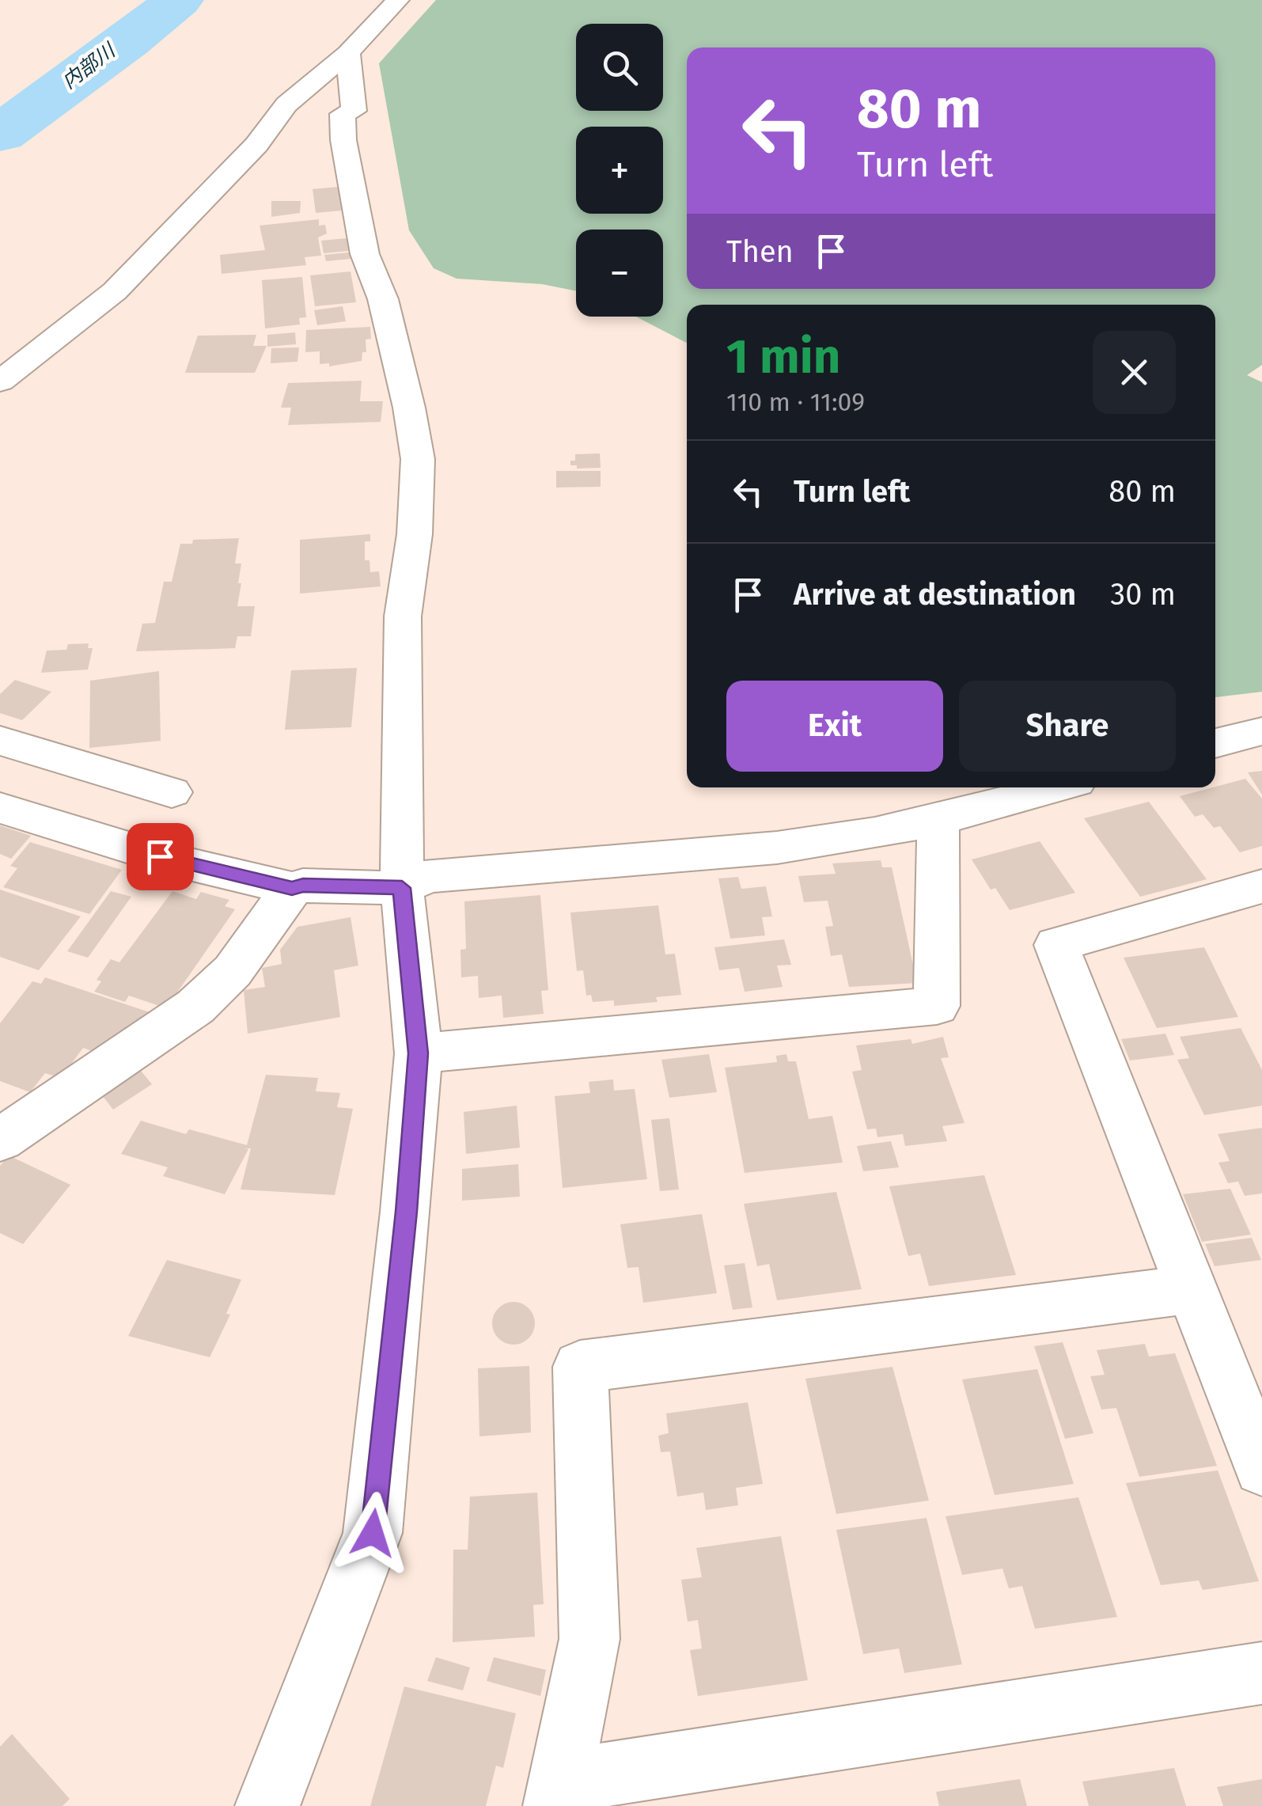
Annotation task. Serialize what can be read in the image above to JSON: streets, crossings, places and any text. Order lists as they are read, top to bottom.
{
  "water": ["内部川"],
  "page": {
    "map_buttons": ["+", "−"],
    "turn": ["80 m", "Turn left"],
    "then": "Then",
    "heading": ["1 min", "110 m · 11:09"],
    "list": [
      {
        "name": "Turn left",
        "value": "80 m"
      },
      {
        "name": "Arrive at destination",
        "value": "30 m"
      }
    ],
    "buttons": ["Exit", "Share"]
  }
}
